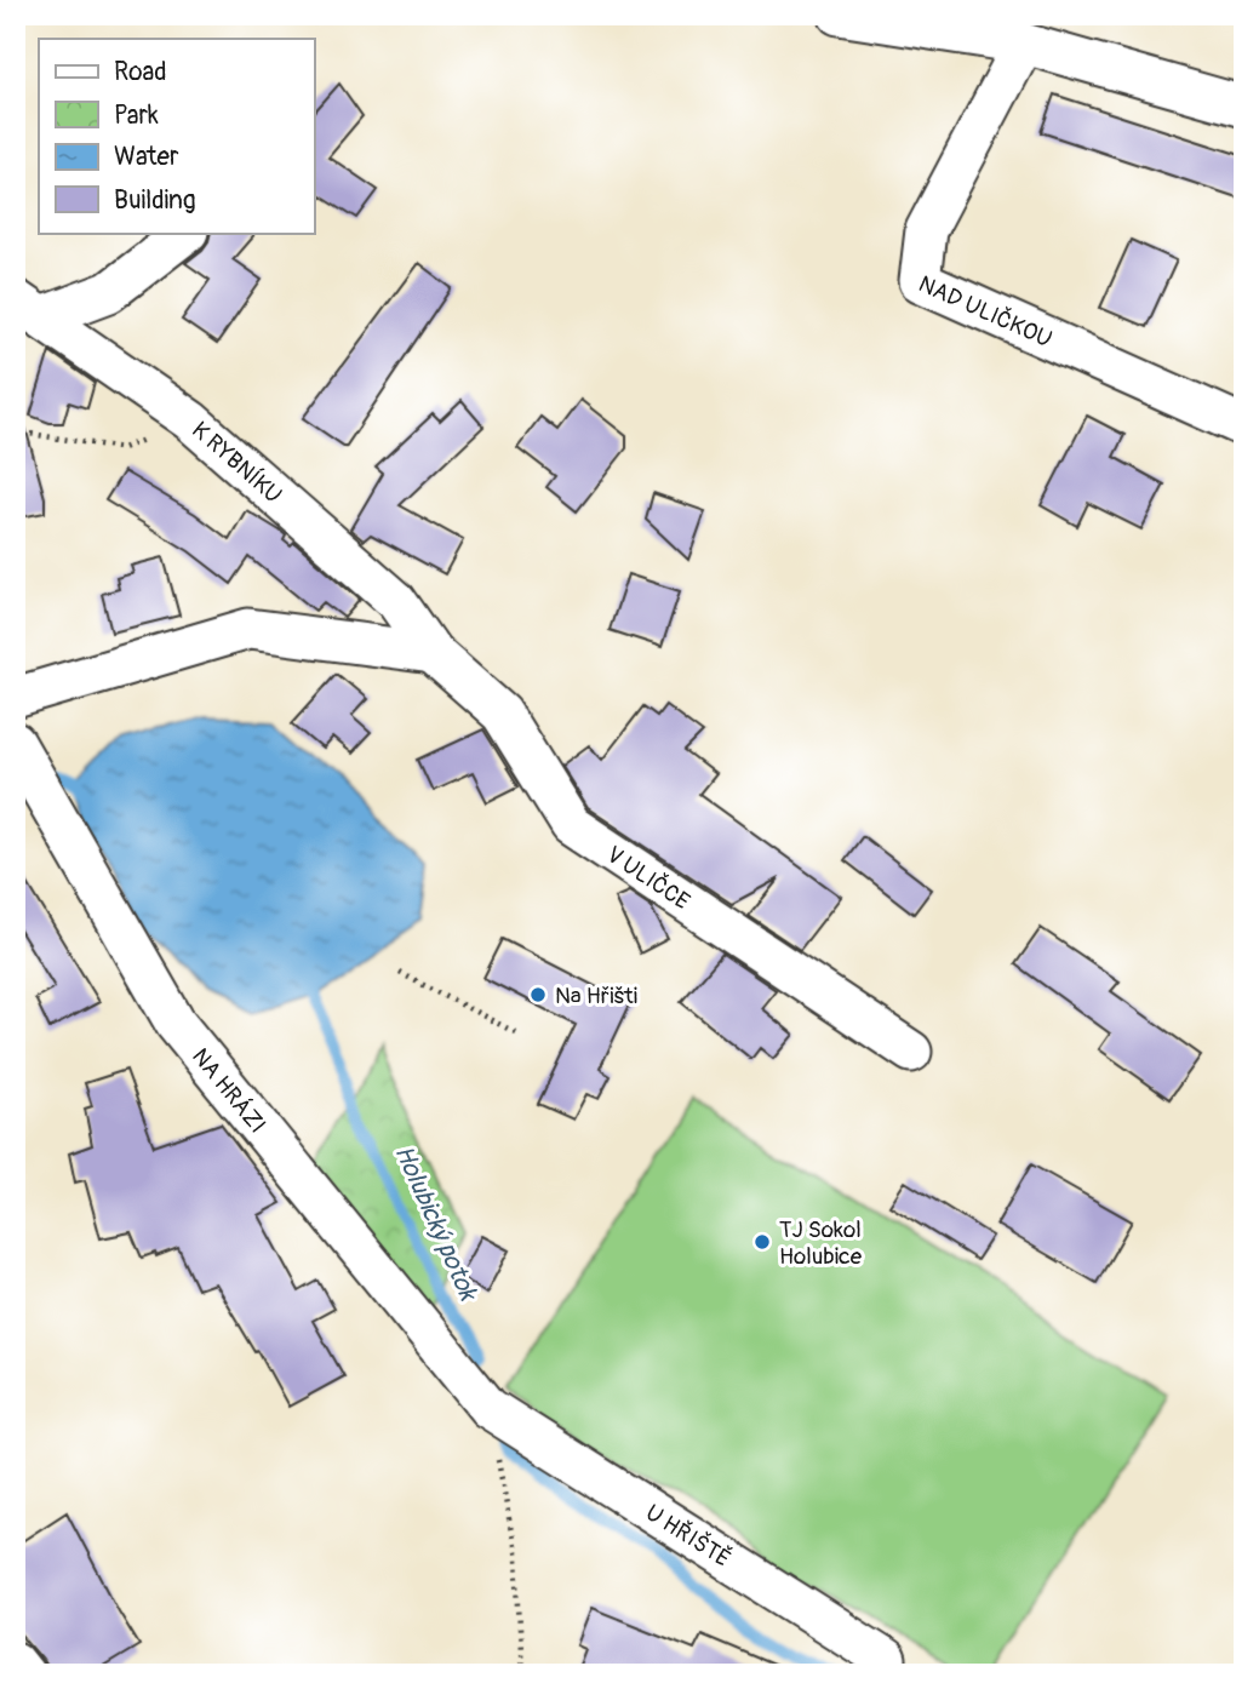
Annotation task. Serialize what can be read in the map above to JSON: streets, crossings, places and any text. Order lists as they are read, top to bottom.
{
  "streets": {
    "street": [
      "NAD ULIČKOU",
      "K RYBNÍKU",
      "V ULIČCE",
      "NA HRÁZI",
      "U HŘIŠTĚ"
    ]
  },
  "crossings": [
    ["K RYBNÍKU", "V ULIČCE"],
    ["NA HRÁZI", "U HŘIŠTĚ"]
  ],
  "water": ["Holubický potok"],
  "places": ["Na Hřišti", "TJ Sokol Holubice"],
  "legend": [
    "Road",
    "Park",
    "Water",
    "Building"
  ]
}
